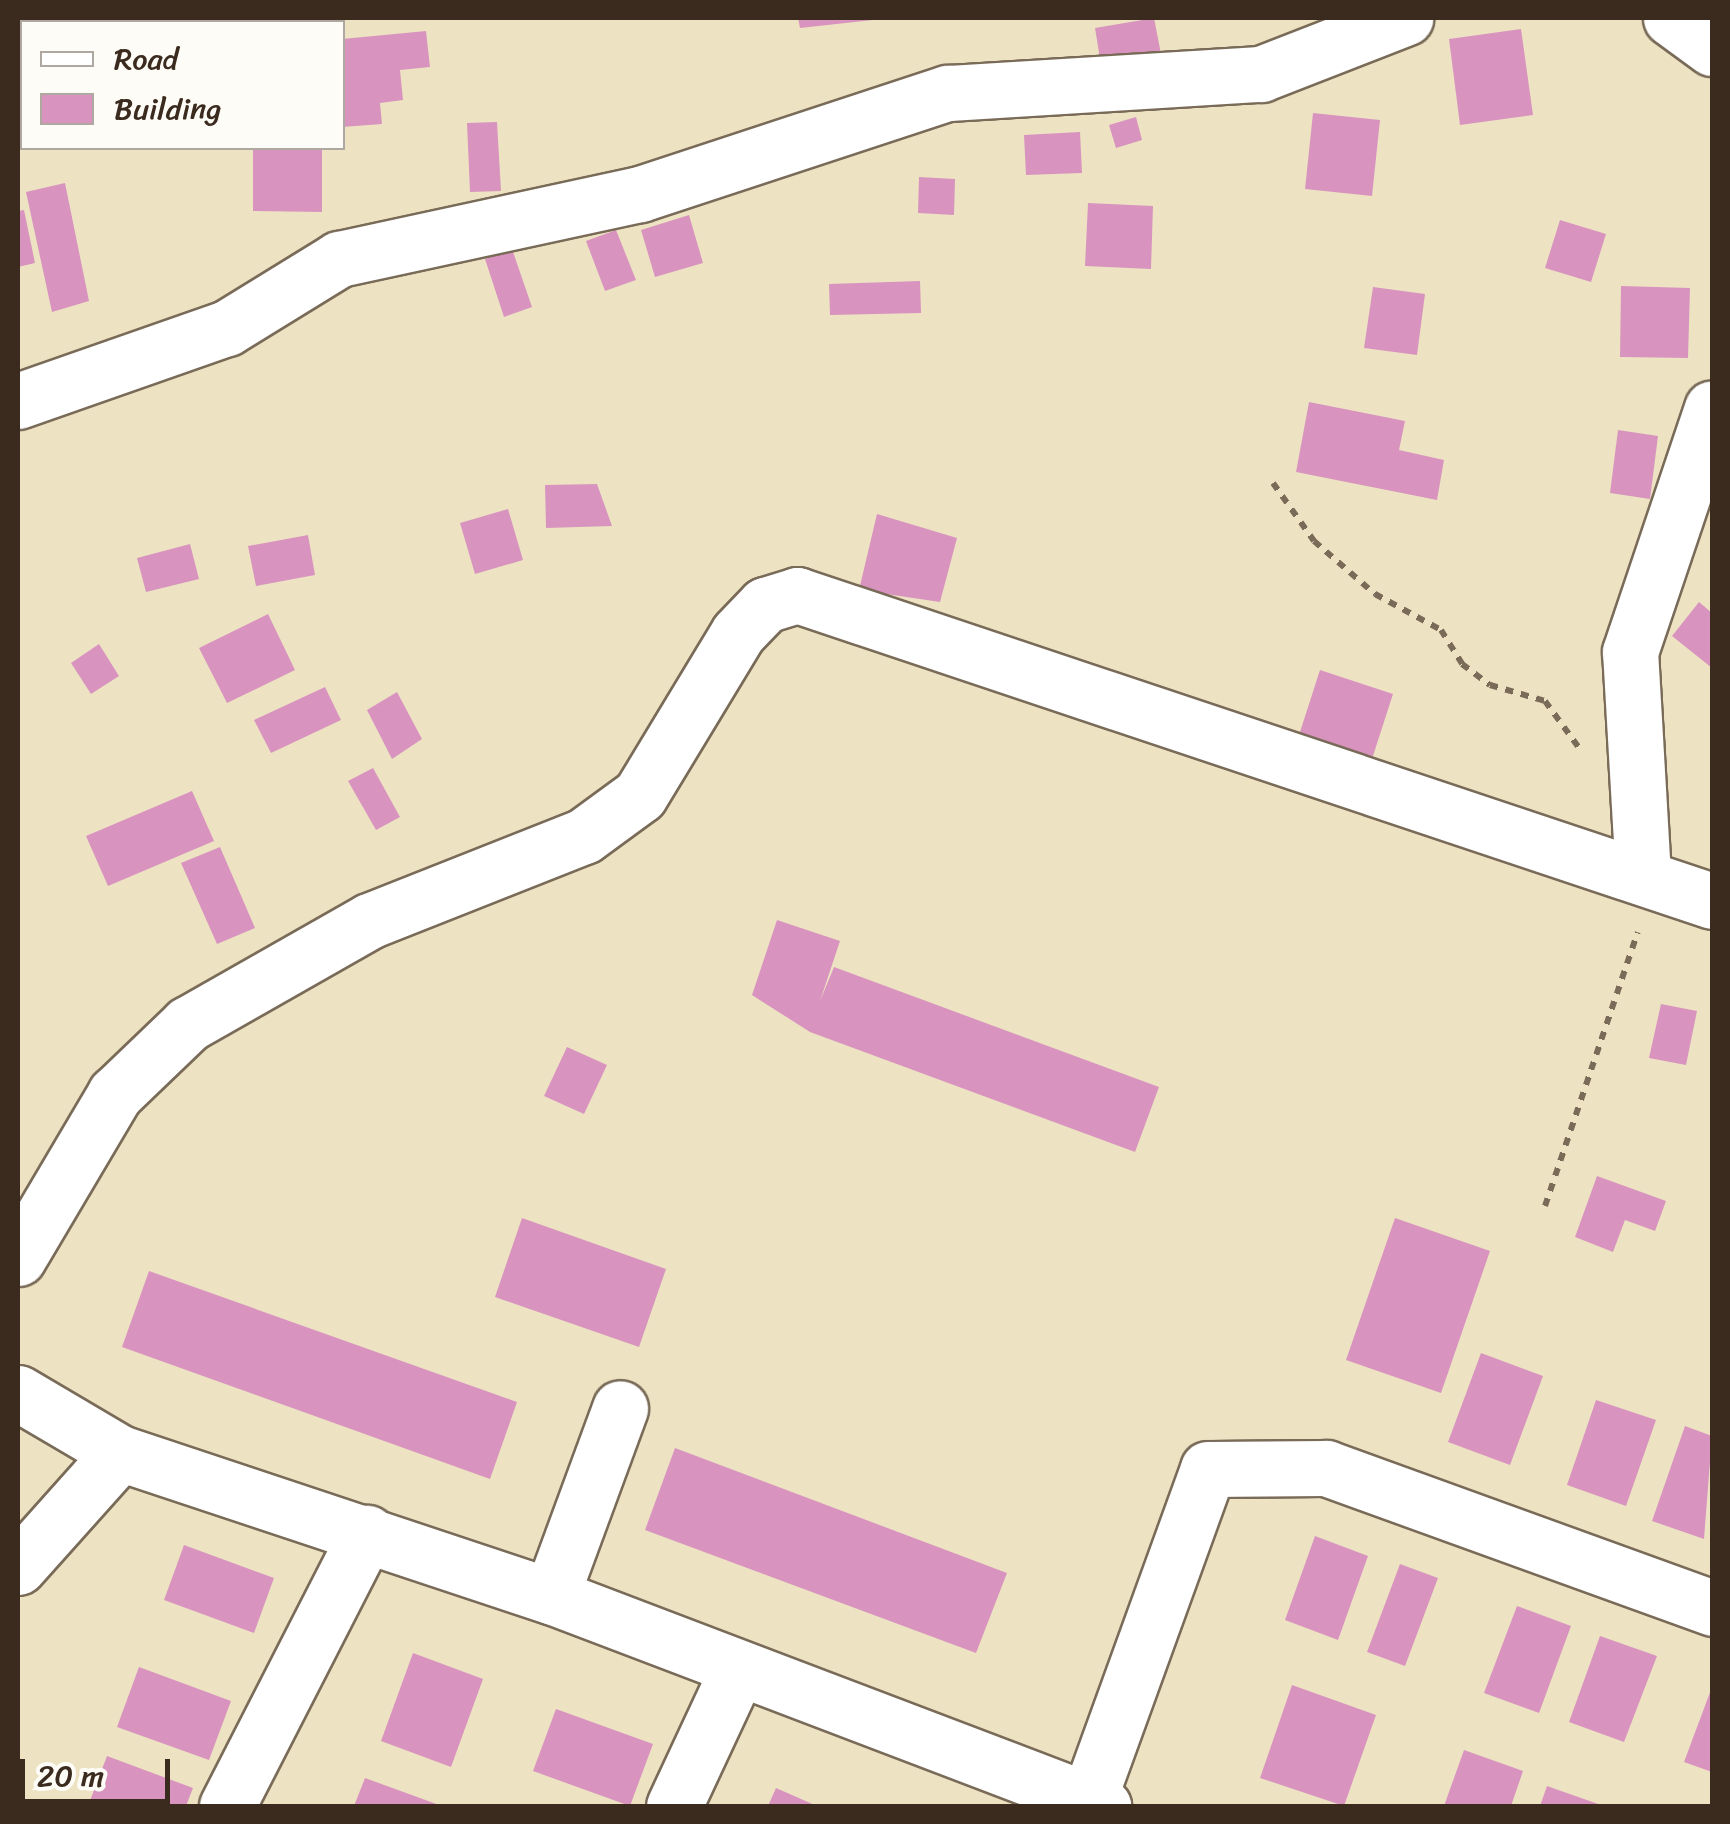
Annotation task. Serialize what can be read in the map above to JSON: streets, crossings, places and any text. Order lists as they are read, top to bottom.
{
  "legend": ["Road", "Building"],
  "scale_bar": "20 m"
}
